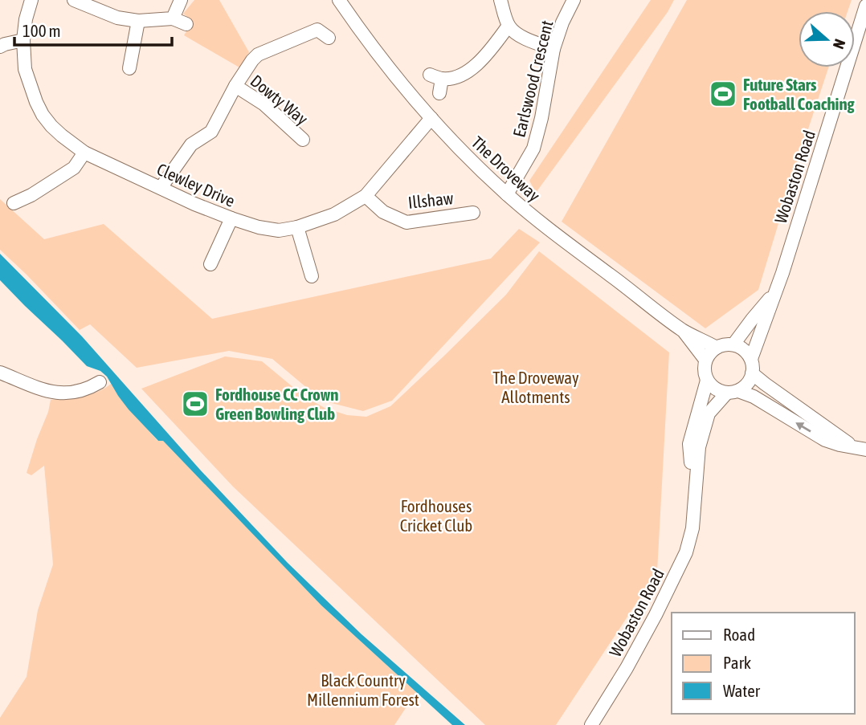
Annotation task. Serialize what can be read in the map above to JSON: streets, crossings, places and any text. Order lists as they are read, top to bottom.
{
  "streets": {
    "street": [
      "Earlswood Crescent",
      "Dowty Way",
      "The Droveway",
      "Wobaston Road",
      "Clewley Drive",
      "Illshaw"
    ]
  },
  "crossings": [
    ["Earlswood Crescent", "The Droveway"],
    ["The Droveway", "Wobaston Road"],
    ["The Droveway", "Clewley Drive"],
    ["Clewley Drive", "Illshaw"]
  ],
  "parks": ["The Droveway Allotments", "Fordhouses Cricket Club", "Black Country Millennium Forest"],
  "places": {
    "sports": ["Future Stars Football Coaching", "Fordhouse CC Crown Green Bowling Club"]
  },
  "legend": ["Road", "Park", "Water"],
  "scale_bar": "100 m",
  "north": "right"
}
